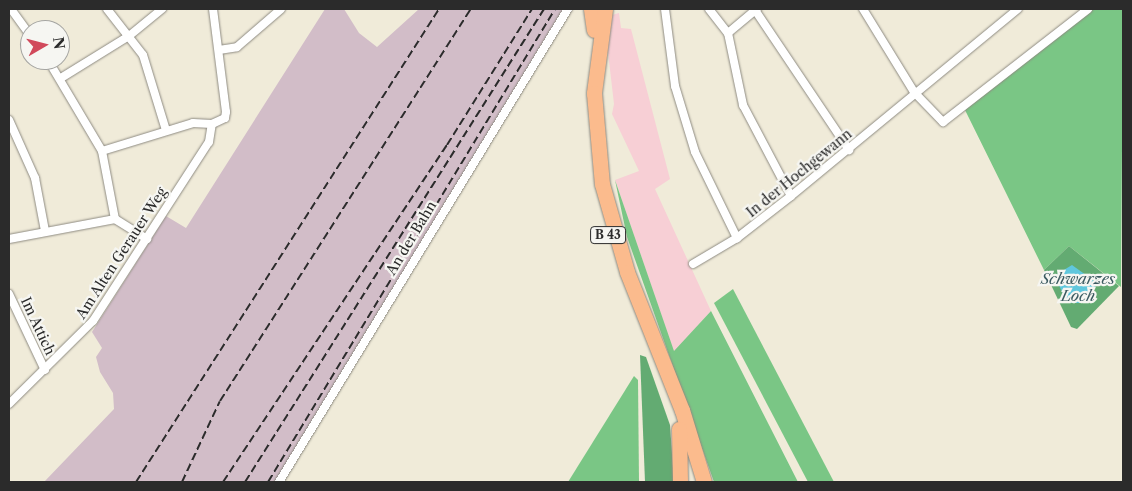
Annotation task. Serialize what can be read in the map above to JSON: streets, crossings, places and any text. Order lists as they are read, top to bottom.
{
  "streets": {
    "highway": ["B 43"],
    "street": [
      "In der Hochgewann",
      "An der Bahn",
      "Am Alten Gerauer Weg",
      "Im Attich"
    ]
  },
  "crossings": [
    ["Am Alten Gerauer Weg", "Im Attich"]
  ],
  "water": ["Schwarzes Loch"],
  "north": "right"
}
